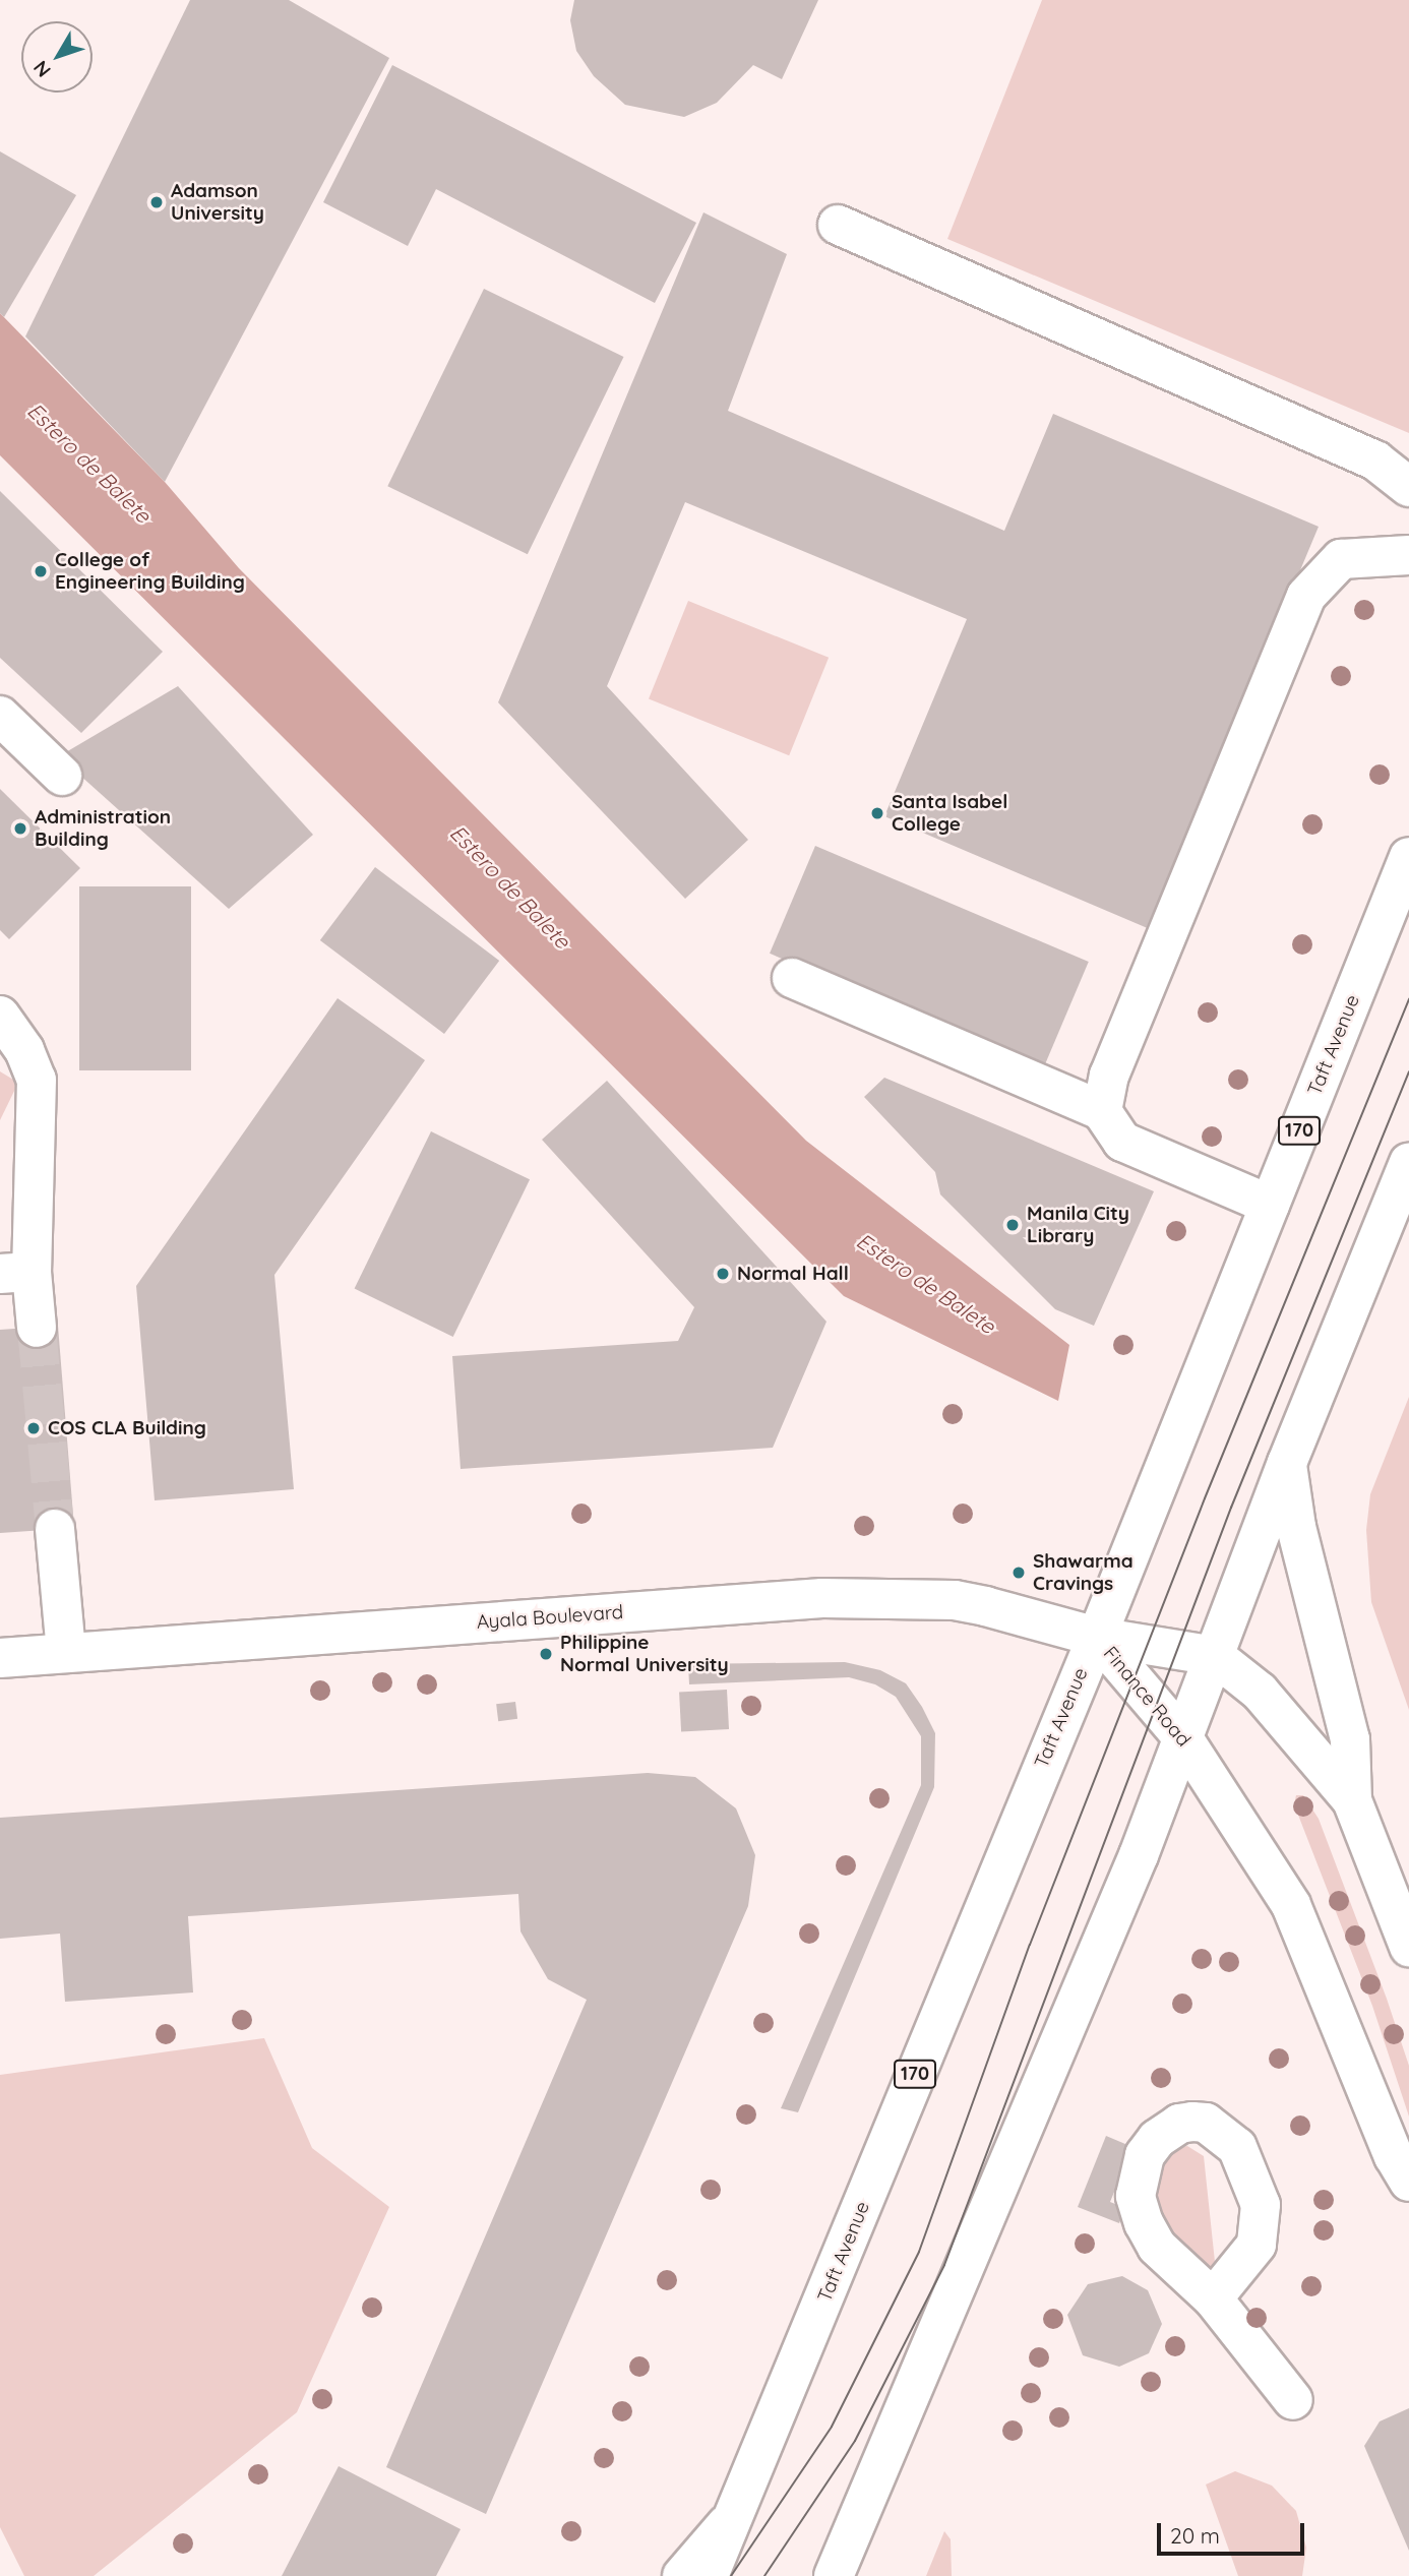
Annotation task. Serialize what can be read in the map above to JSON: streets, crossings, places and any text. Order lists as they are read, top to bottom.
{
  "streets": {
    "main road": [
      "Taft Avenue",
      "170",
      "Ayala Boulevard",
      "Finance Road"
    ]
  },
  "crossings": [
    ["Taft Avenue", "Ayala Boulevard"],
    ["Taft Avenue", "Finance Road"],
    ["Ayala Boulevard", "Finance Road"]
  ],
  "water": ["Estero de Balete"],
  "places": [
    "Adamson University",
    "College of Engineering Building",
    "Santa Isabel College",
    "Administration Building",
    "Manila City Library",
    "Normal Hall",
    "COS CLA Building",
    "Shawarma Cravings",
    "Philippine Normal University"
  ],
  "scale_bar": "20 m",
  "north": "bottom left"
}
